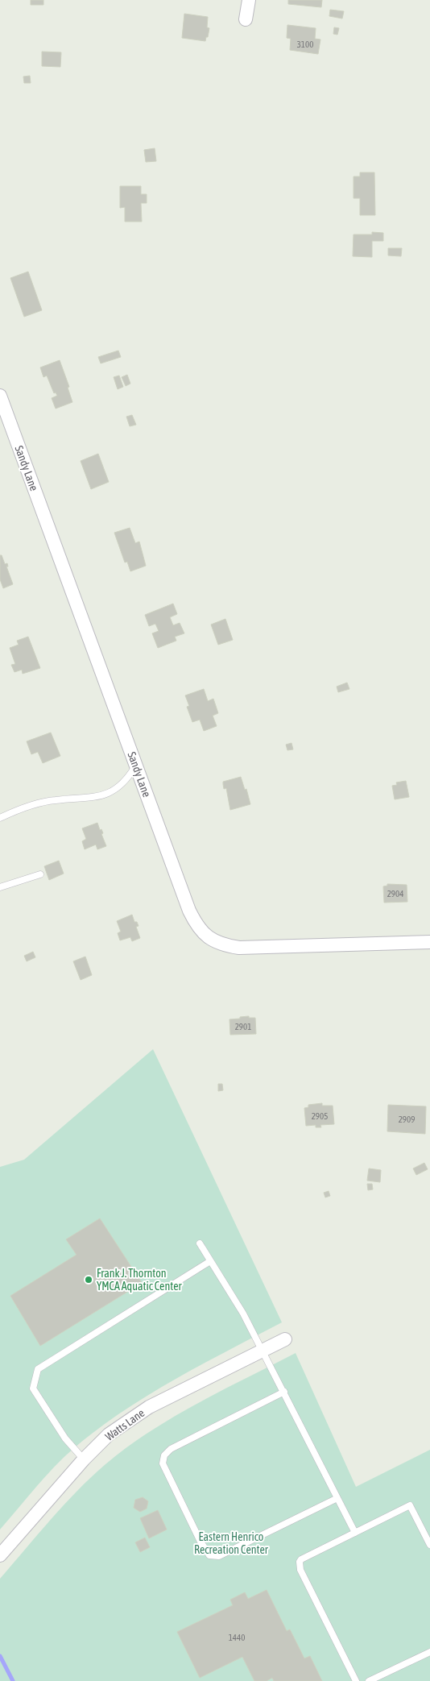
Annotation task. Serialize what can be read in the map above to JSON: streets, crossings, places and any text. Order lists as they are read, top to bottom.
{
  "streets": {
    "street": ["Sandy Lane", "Watts Lane"]
  },
  "parks": ["Eastern Henrico Recreation Center"],
  "places": ["Frank J. Thornton YMCA Aquatic Center"],
  "house_numbers": [
    "3100",
    "2904",
    "2901",
    "2905",
    "2909",
    "1440"
  ]
}
